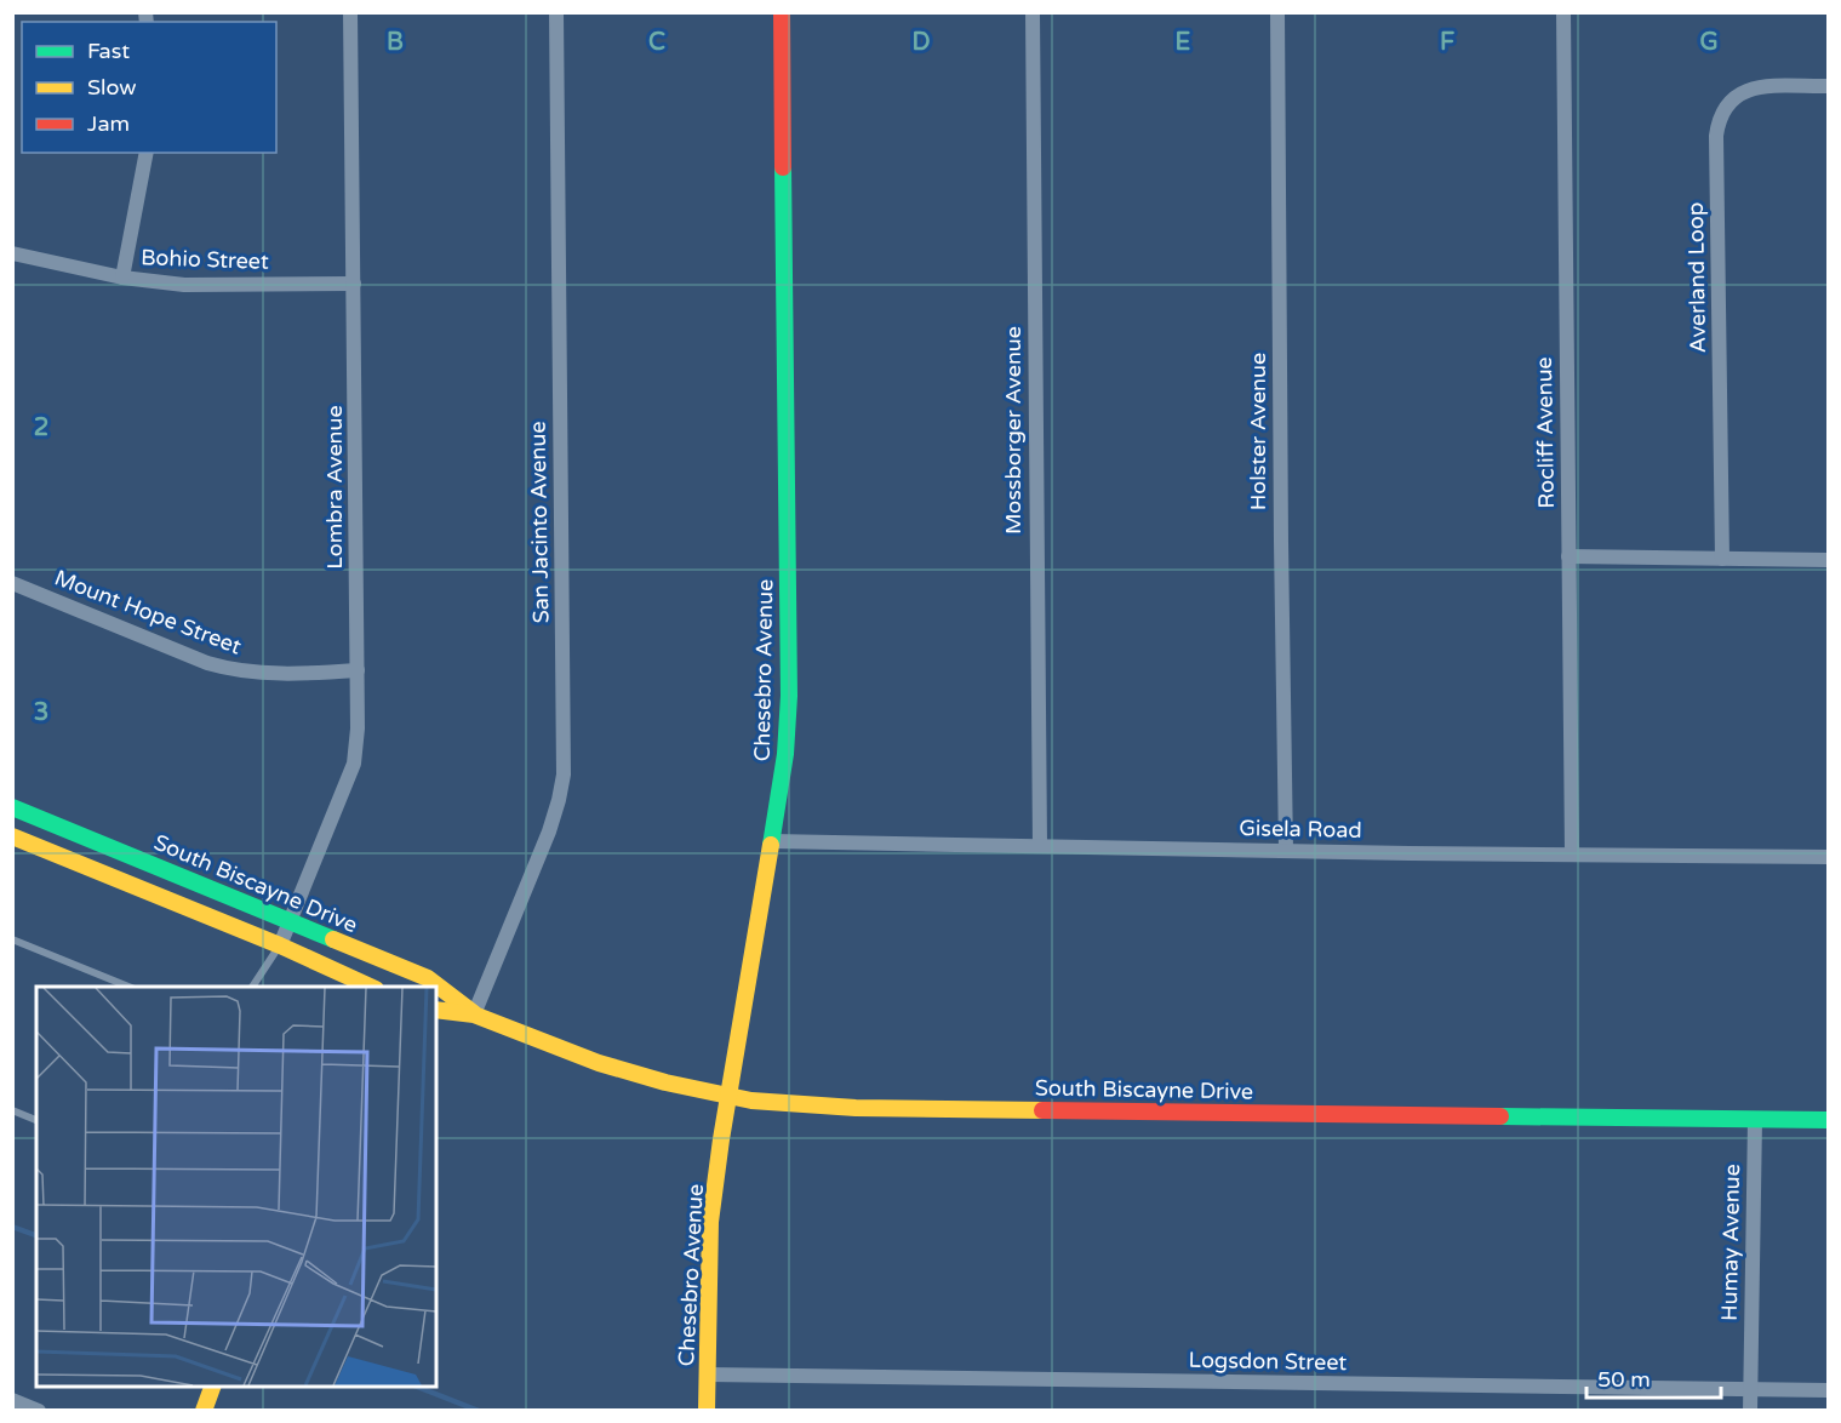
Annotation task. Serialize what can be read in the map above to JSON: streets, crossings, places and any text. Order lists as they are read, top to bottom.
{
  "streets": {
    "street": [
      "Bohio Street",
      "Averland Loop",
      "Mossborger Avenue",
      "Holster Avenue",
      "Rocliff Avenue",
      "Lombra Avenue",
      "San Jacinto Avenue",
      "Mount Hope Street",
      "Chesebro Avenue",
      "Gisela Road",
      "South Biscayne Drive",
      "Humay Avenue",
      "Logsdon Street"
    ]
  },
  "crossings": [
    ["Bohio Street", "Lombra Avenue"],
    ["Mossborger Avenue", "Gisela Road"],
    ["Holster Avenue", "Gisela Road"],
    ["Rocliff Avenue", "Gisela Road"],
    ["Lombra Avenue", "Mount Hope Street"],
    ["Lombra Avenue", "South Biscayne Drive"],
    ["San Jacinto Avenue", "South Biscayne Drive"],
    ["Chesebro Avenue", "Gisela Road"],
    ["Chesebro Avenue", "South Biscayne Drive"],
    ["Chesebro Avenue", "Logsdon Street"],
    ["South Biscayne Drive", "Humay Avenue"],
    ["Humay Avenue", "Logsdon Street"]
  ],
  "legend": ["Fast", "Slow", "Jam"],
  "scale_bar": "50 m",
  "grid": {
    "columns": [
      "B",
      "C",
      "D",
      "E",
      "F",
      "G"
    ],
    "rows": ["2", "3"]
  }
}
